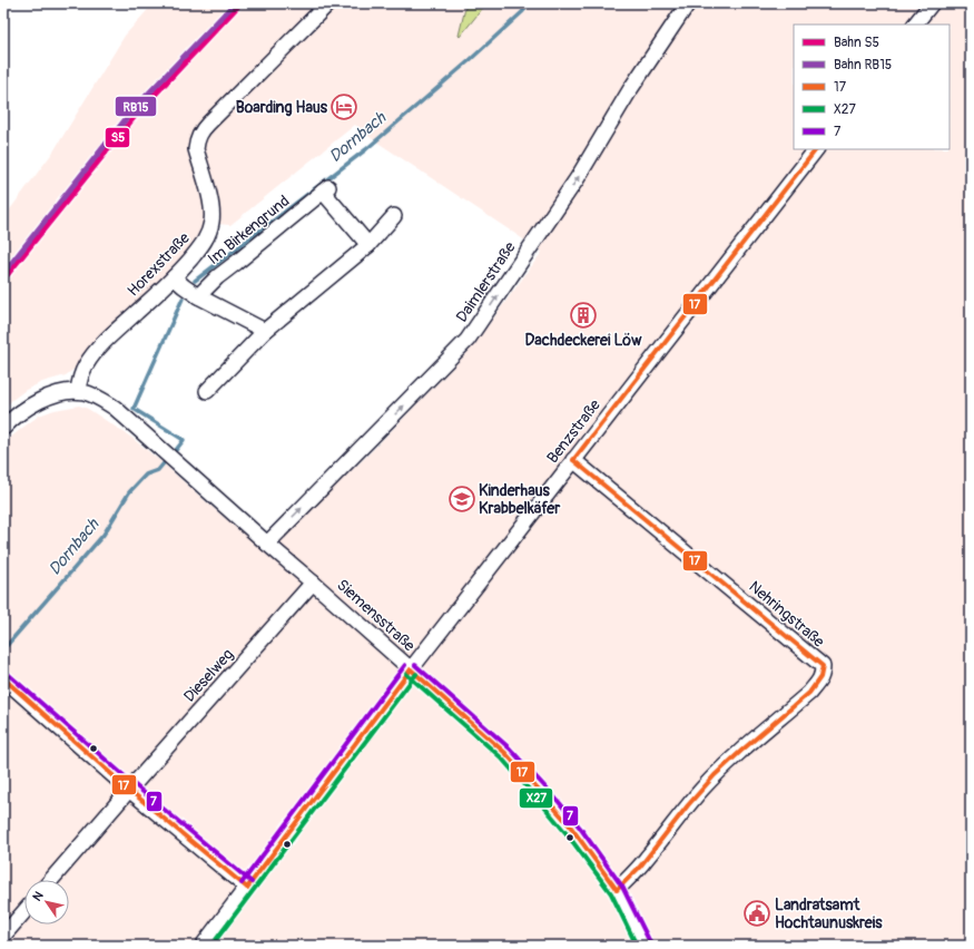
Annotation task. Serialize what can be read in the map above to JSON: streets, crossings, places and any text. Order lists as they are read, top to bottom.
{
  "streets": {
    "street": [
      "Im Birkengrund",
      "Horexstraße",
      "Daimlerstraße",
      "Benzstraße",
      "Nehringstraße",
      "Siemensstraße",
      "Dieselweg"
    ]
  },
  "crossings": [
    ["Horexstraße", "Siemensstraße"],
    ["Daimlerstraße", "Siemensstraße"],
    ["Benzstraße", "Nehringstraße"],
    ["Benzstraße", "Siemensstraße"],
    ["Nehringstraße", "Siemensstraße"],
    ["Siemensstraße", "Dieselweg"]
  ],
  "one_way": ["Daimlerstraße"],
  "water": ["Dornbach"],
  "places": {
    "hotel": ["Boarding Haus"],
    "building": ["Dachdeckerei Löw"],
    "school or university": ["Kinderhaus Krabbelkäfer"],
    "public building": ["Landratsamt Hochtaunuskreis"]
  },
  "lines": [
    "rail line S5",
    "rail line RB15",
    "transit line 17",
    "transit line 7",
    "transit line X27"
  ],
  "legend": [
    "Bahn S5",
    "Bahn RB15",
    "17",
    "X27",
    "7"
  ],
  "north": "top left"
}
